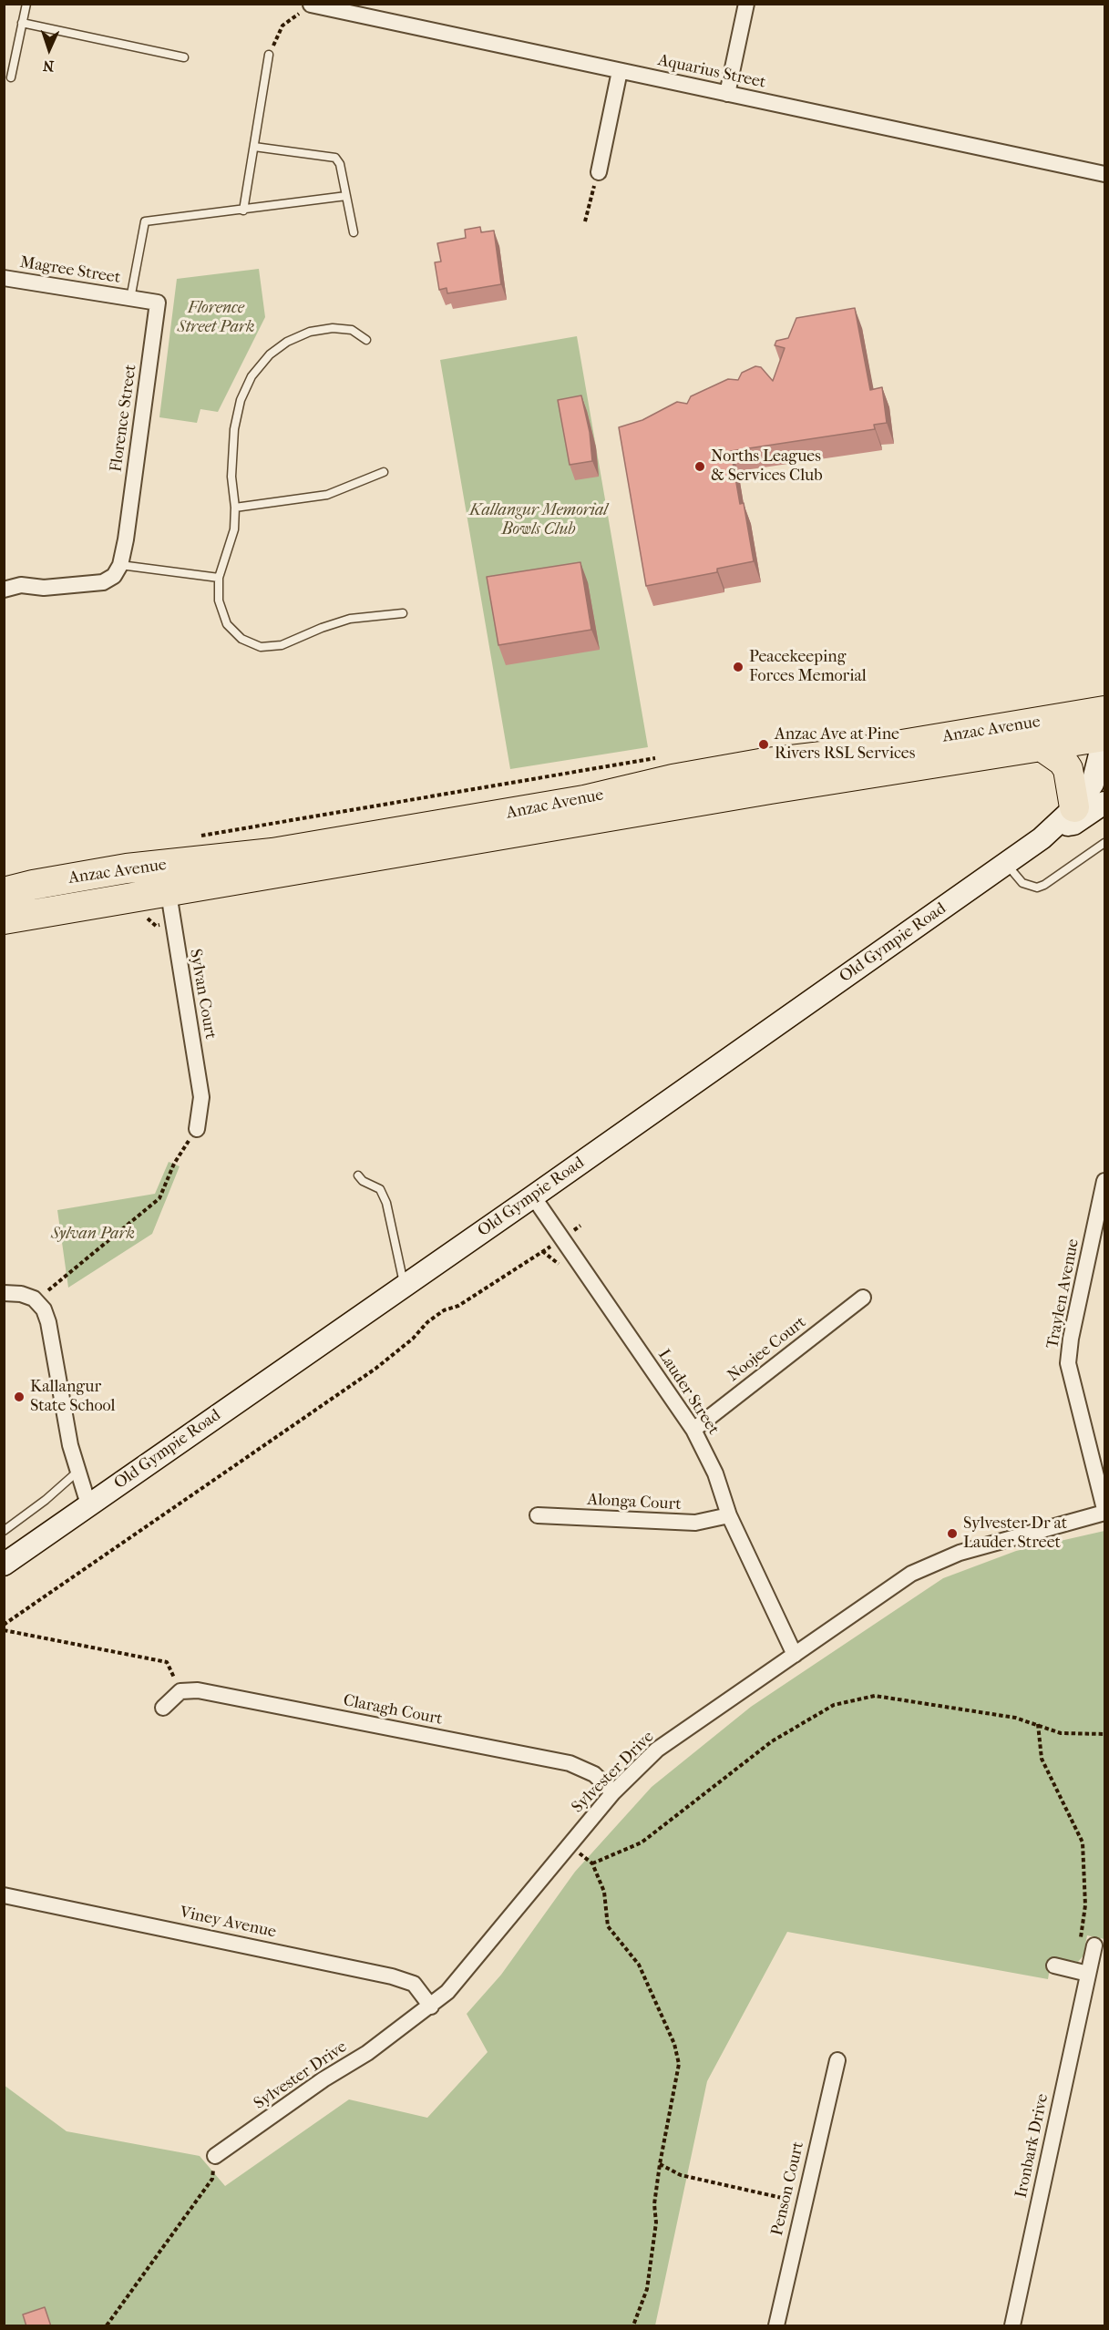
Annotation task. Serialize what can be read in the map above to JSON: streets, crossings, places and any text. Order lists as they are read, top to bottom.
{
  "streets": {
    "highway": ["Anzac Avenue"],
    "main road": ["Old Gympie Road"],
    "street": [
      "Aquarius Street",
      "Magree Street",
      "Florence Street",
      "Sylvan Court",
      "Traylen Avenue",
      "Noojee Court",
      "Lauder Street",
      "Alonga Court",
      "Claragh Court",
      "Sylvester Drive",
      "Viney Avenue",
      "Ironbark Drive",
      "Penson Court"
    ]
  },
  "crossings": [
    ["Magree Street", "Florence Street"],
    ["Anzac Avenue", "Old Gympie Road"],
    ["Anzac Avenue", "Sylvan Court"],
    ["Old Gympie Road", "Lauder Street"],
    ["Noojee Court", "Lauder Street"],
    ["Lauder Street", "Alonga Court"],
    ["Lauder Street", "Sylvester Drive"],
    ["Claragh Court", "Sylvester Drive"],
    ["Sylvester Drive", "Viney Avenue"]
  ],
  "parks": ["Florence Street Park", "Kallangur Memorial Bowls Club", "Sylvan Park"],
  "places": [
    "Norths Leagues & Services Club",
    "Peacekeeping Forces Memorial",
    "Anzac Ave at Pine Rivers RSL Services",
    "Kallangur State School",
    "Sylvester Dr at Lauder Street"
  ],
  "north": "bottom"
}
